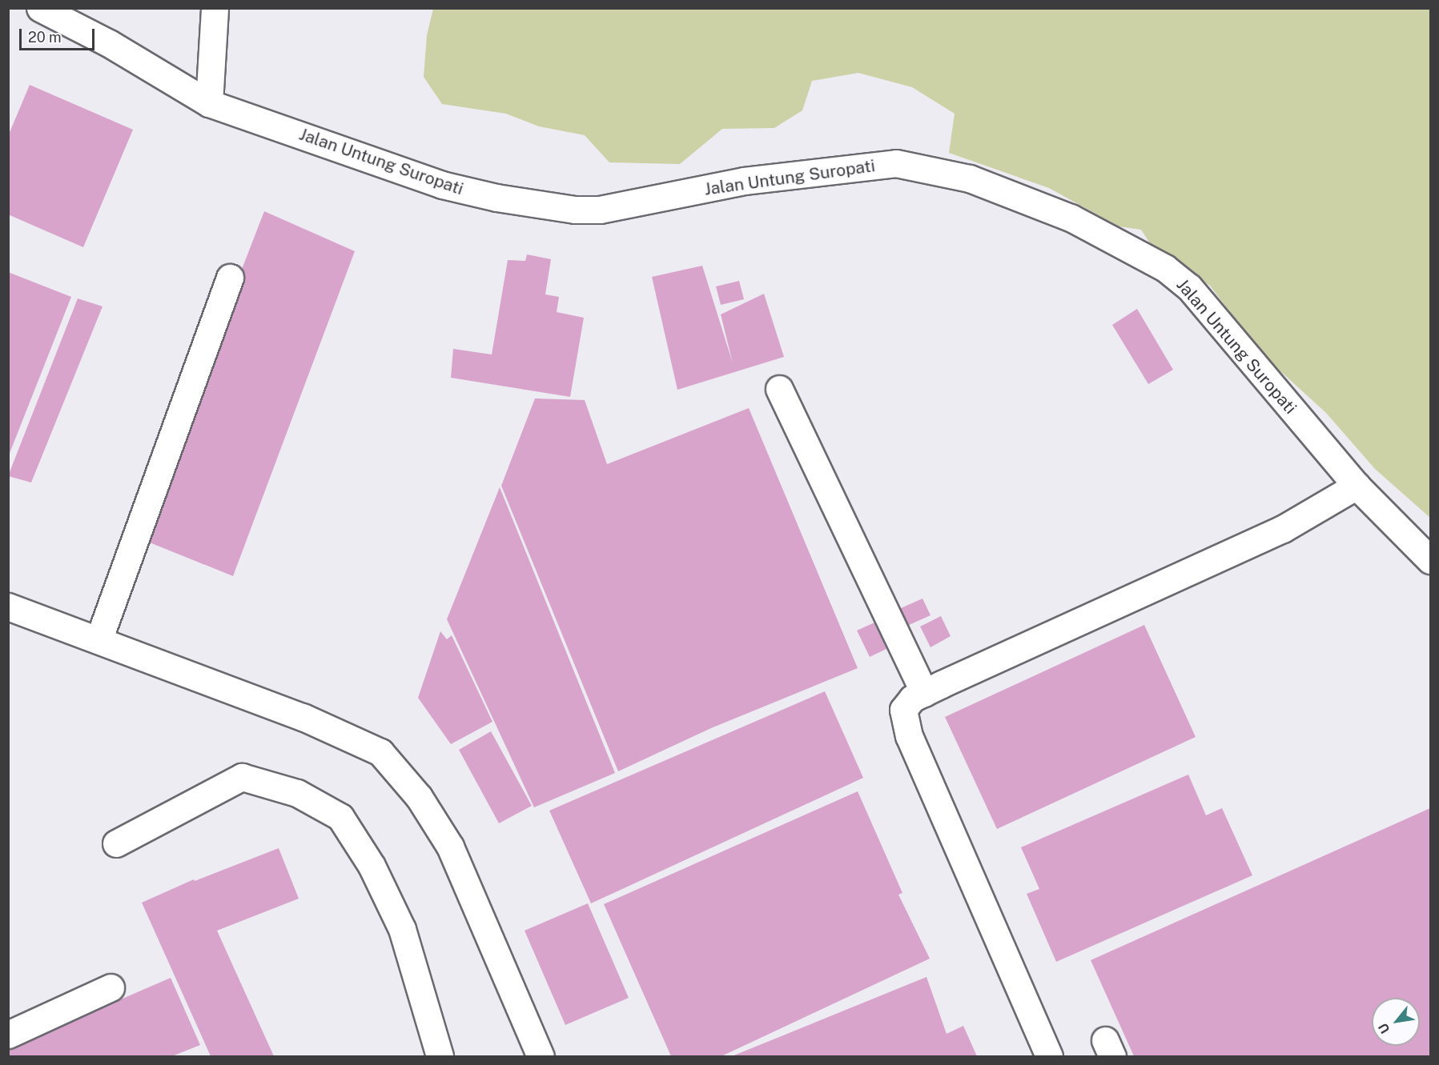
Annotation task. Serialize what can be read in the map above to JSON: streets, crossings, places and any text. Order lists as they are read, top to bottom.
{
  "streets": {
    "main road": ["Jalan Untung Suropati"]
  },
  "scale_bar": "20 m",
  "north": "bottom left"
}
